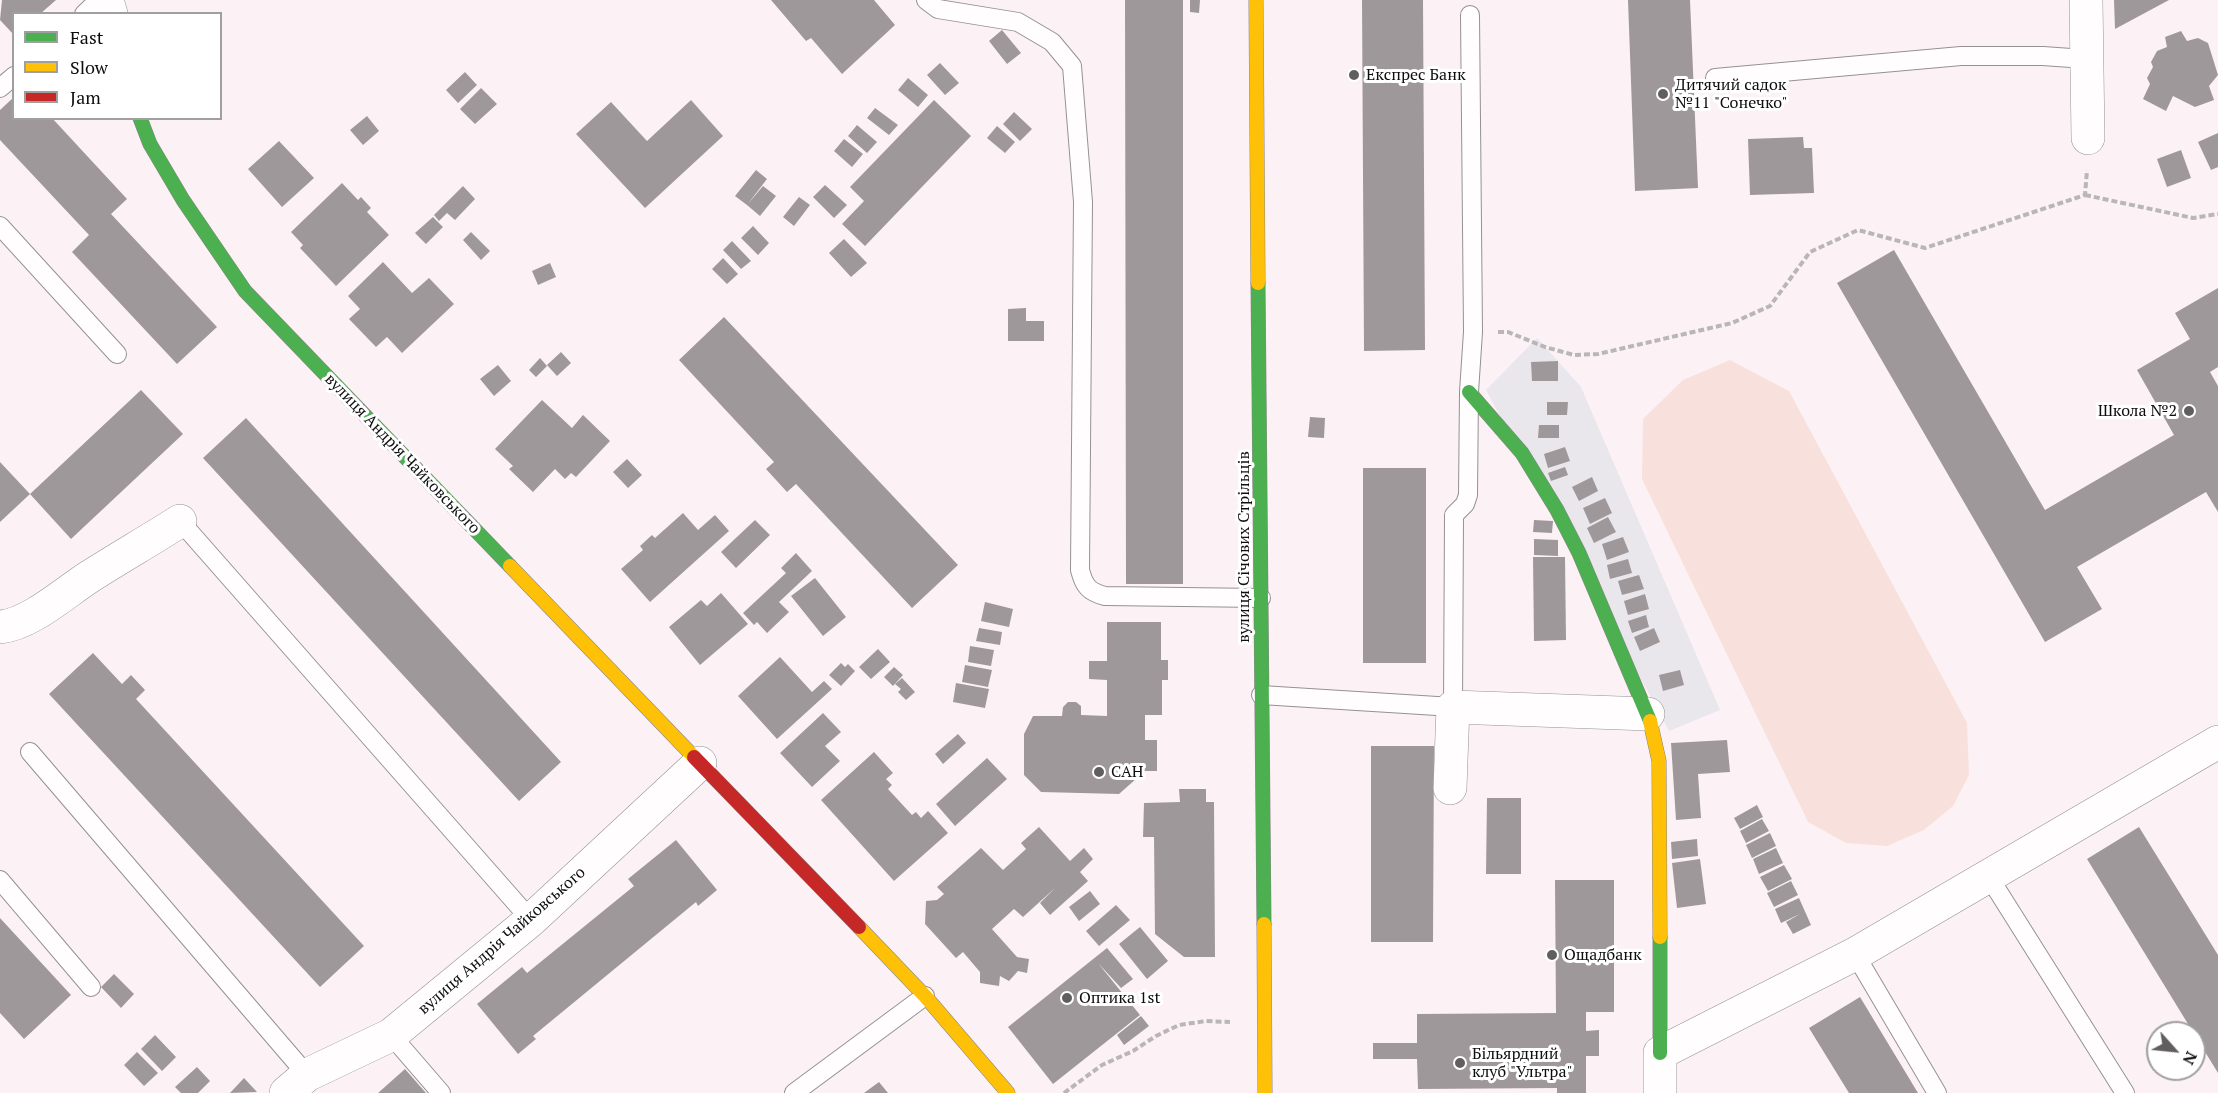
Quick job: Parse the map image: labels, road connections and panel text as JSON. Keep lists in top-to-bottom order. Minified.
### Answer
{"streets":{"street":["вулиця Андрія Чайковського","вулиця Січових Стрільців"]},"places":["Експрес Банк","Дитячий садок №11 \"Сонечко\"","Школа №2","САН","Ощадбанк","Оптика 1st","Більярдний клуб \"Ультра\""],"legend":["Fast","Slow","Jam"],"north":"bottom right"}
